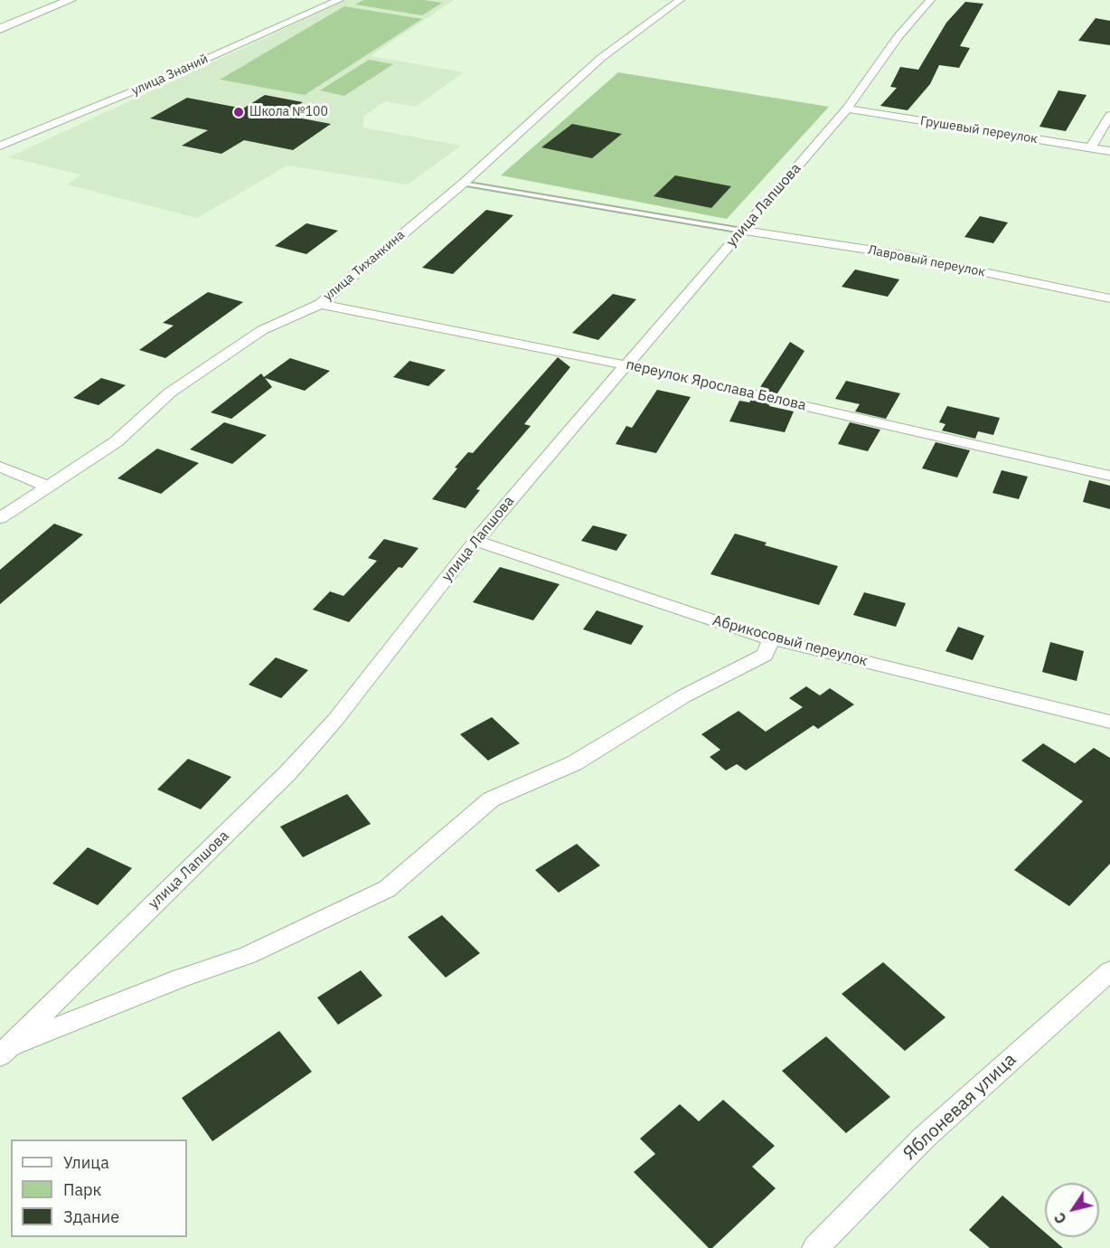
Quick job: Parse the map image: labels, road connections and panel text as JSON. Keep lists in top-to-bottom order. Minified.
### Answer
{"streets":{"street":["улица Знаний","Грушевый переулок","улица Лапшова","Лавровый переулок","улица Тиханкина","переулок Ярослава Белова","Абрикосовый переулок","Яблоневая улица"]},"crossings":[["Грушевый переулок","улица Лапшова"],["улица Лапшова","Лавровый переулок"],["улица Лапшова","переулок Ярослава Белова"],["улица Лапшова","Абрикосовый переулок"],["улица Тиханкина","переулок Ярослава Белова"]],"places":["Школа №100"],"legend":["Улица","Парк","Здание"],"north":"bottom left"}
